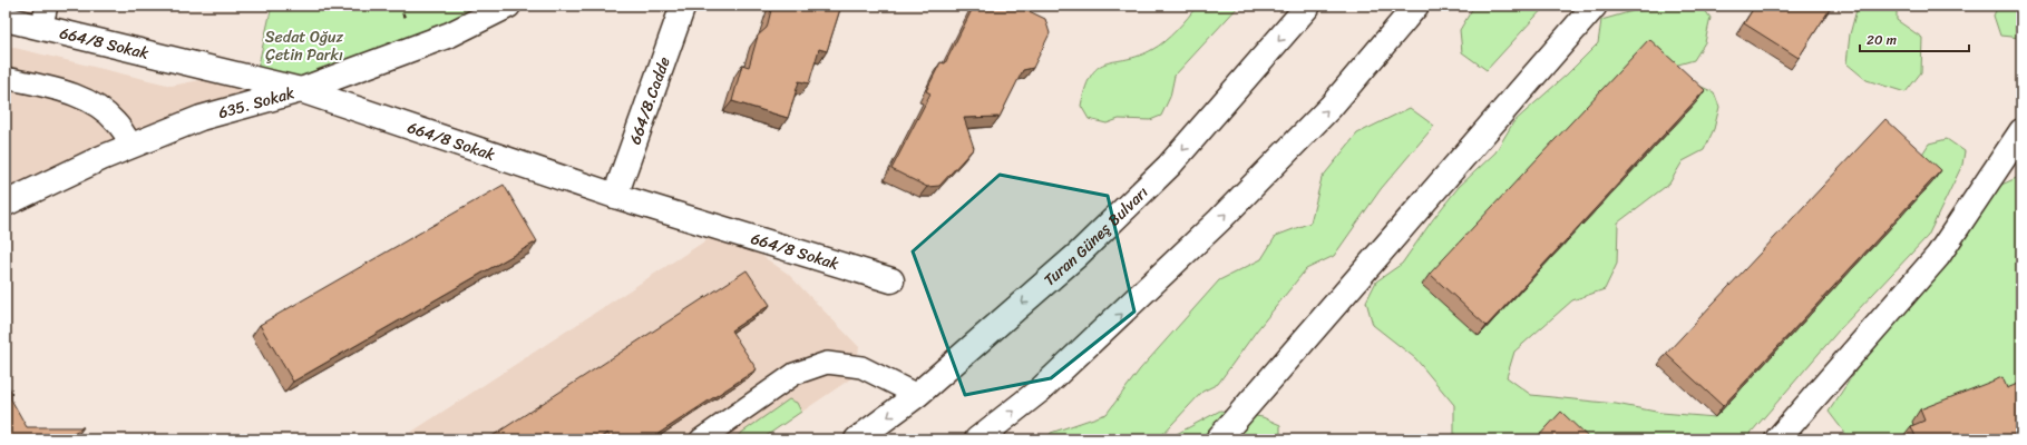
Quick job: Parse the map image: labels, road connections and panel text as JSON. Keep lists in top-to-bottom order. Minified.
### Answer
{"streets":{"street":["664/8 Sokak","664/8.Cadde","635. Sokak","Turan Güneş Bulvarı"]},"crossings":[["664/8 Sokak","664/8.Cadde"],["664/8 Sokak","635. Sokak"]],"parks":["Sedat Oğuz Çetin Parkı"],"scale_bar":"20 m"}
